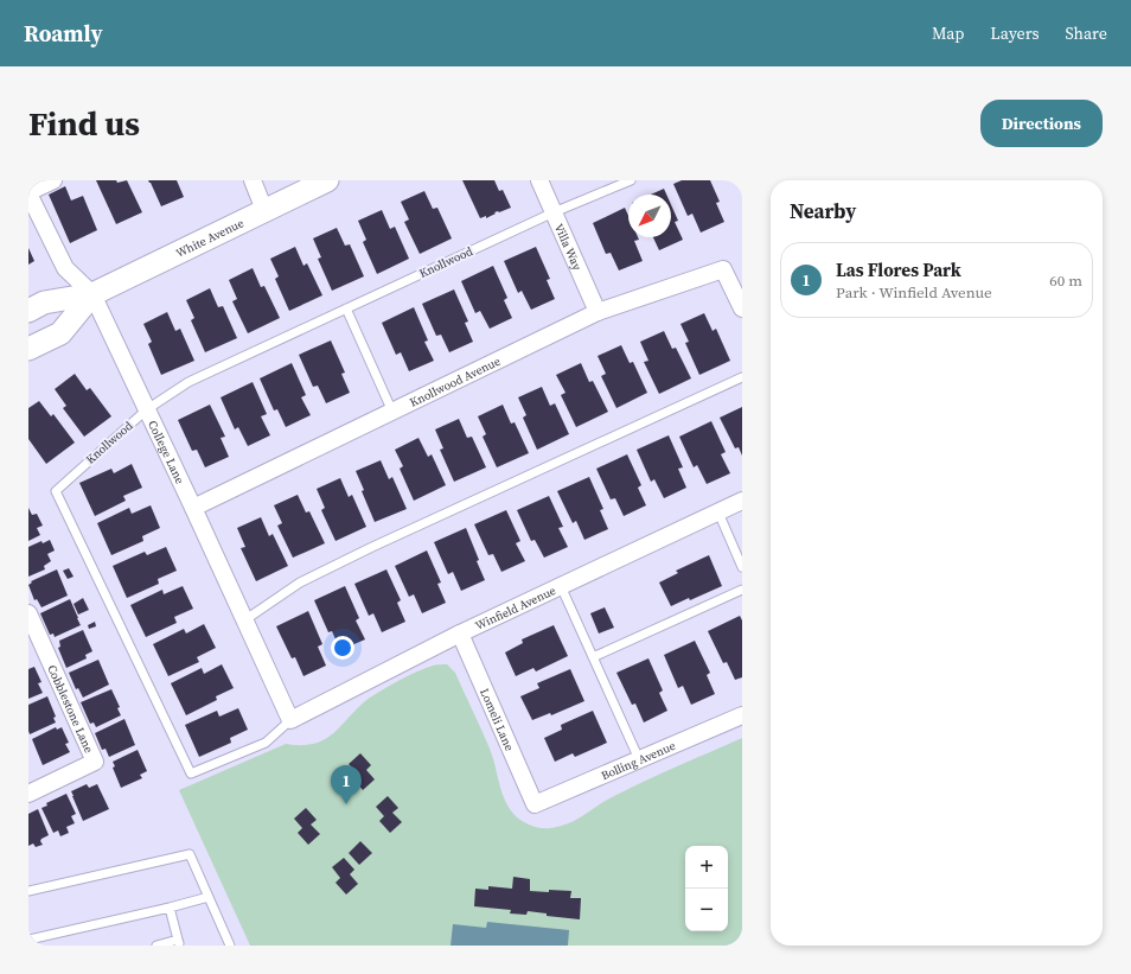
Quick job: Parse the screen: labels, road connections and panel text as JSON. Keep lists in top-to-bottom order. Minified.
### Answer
{"streets":{"main road":["White Avenue"],"street":["Villa Way","Knollwood Avenue","College Lane","Winfield Avenue","Cobblestone Lane","Lomeli Lane","Bolling Avenue"],"lane":["Knollwood"]},"crossings":[["White Avenue","College Lane"],["Villa Way","Knollwood"],["Villa Way","Knollwood Avenue"],["Knollwood","College Lane"],["Knollwood","Winfield Avenue"],["Knollwood Avenue","College Lane"],["College Lane","Winfield Avenue"],["Winfield Avenue","Lomeli Lane"],["Lomeli Lane","Bolling Avenue"]],"north":"bottom left","page":{"header":"Roamly","nav":["Map","Layers","Share"],"buttons":"Directions","title":"Find us","heading":"Nearby","list":[{"mark":"1","name":"Las Flores Park","note":"Park · Winfield Avenue","value":"60 m"}],"pins":"1","map_buttons":["+","−"]}}
